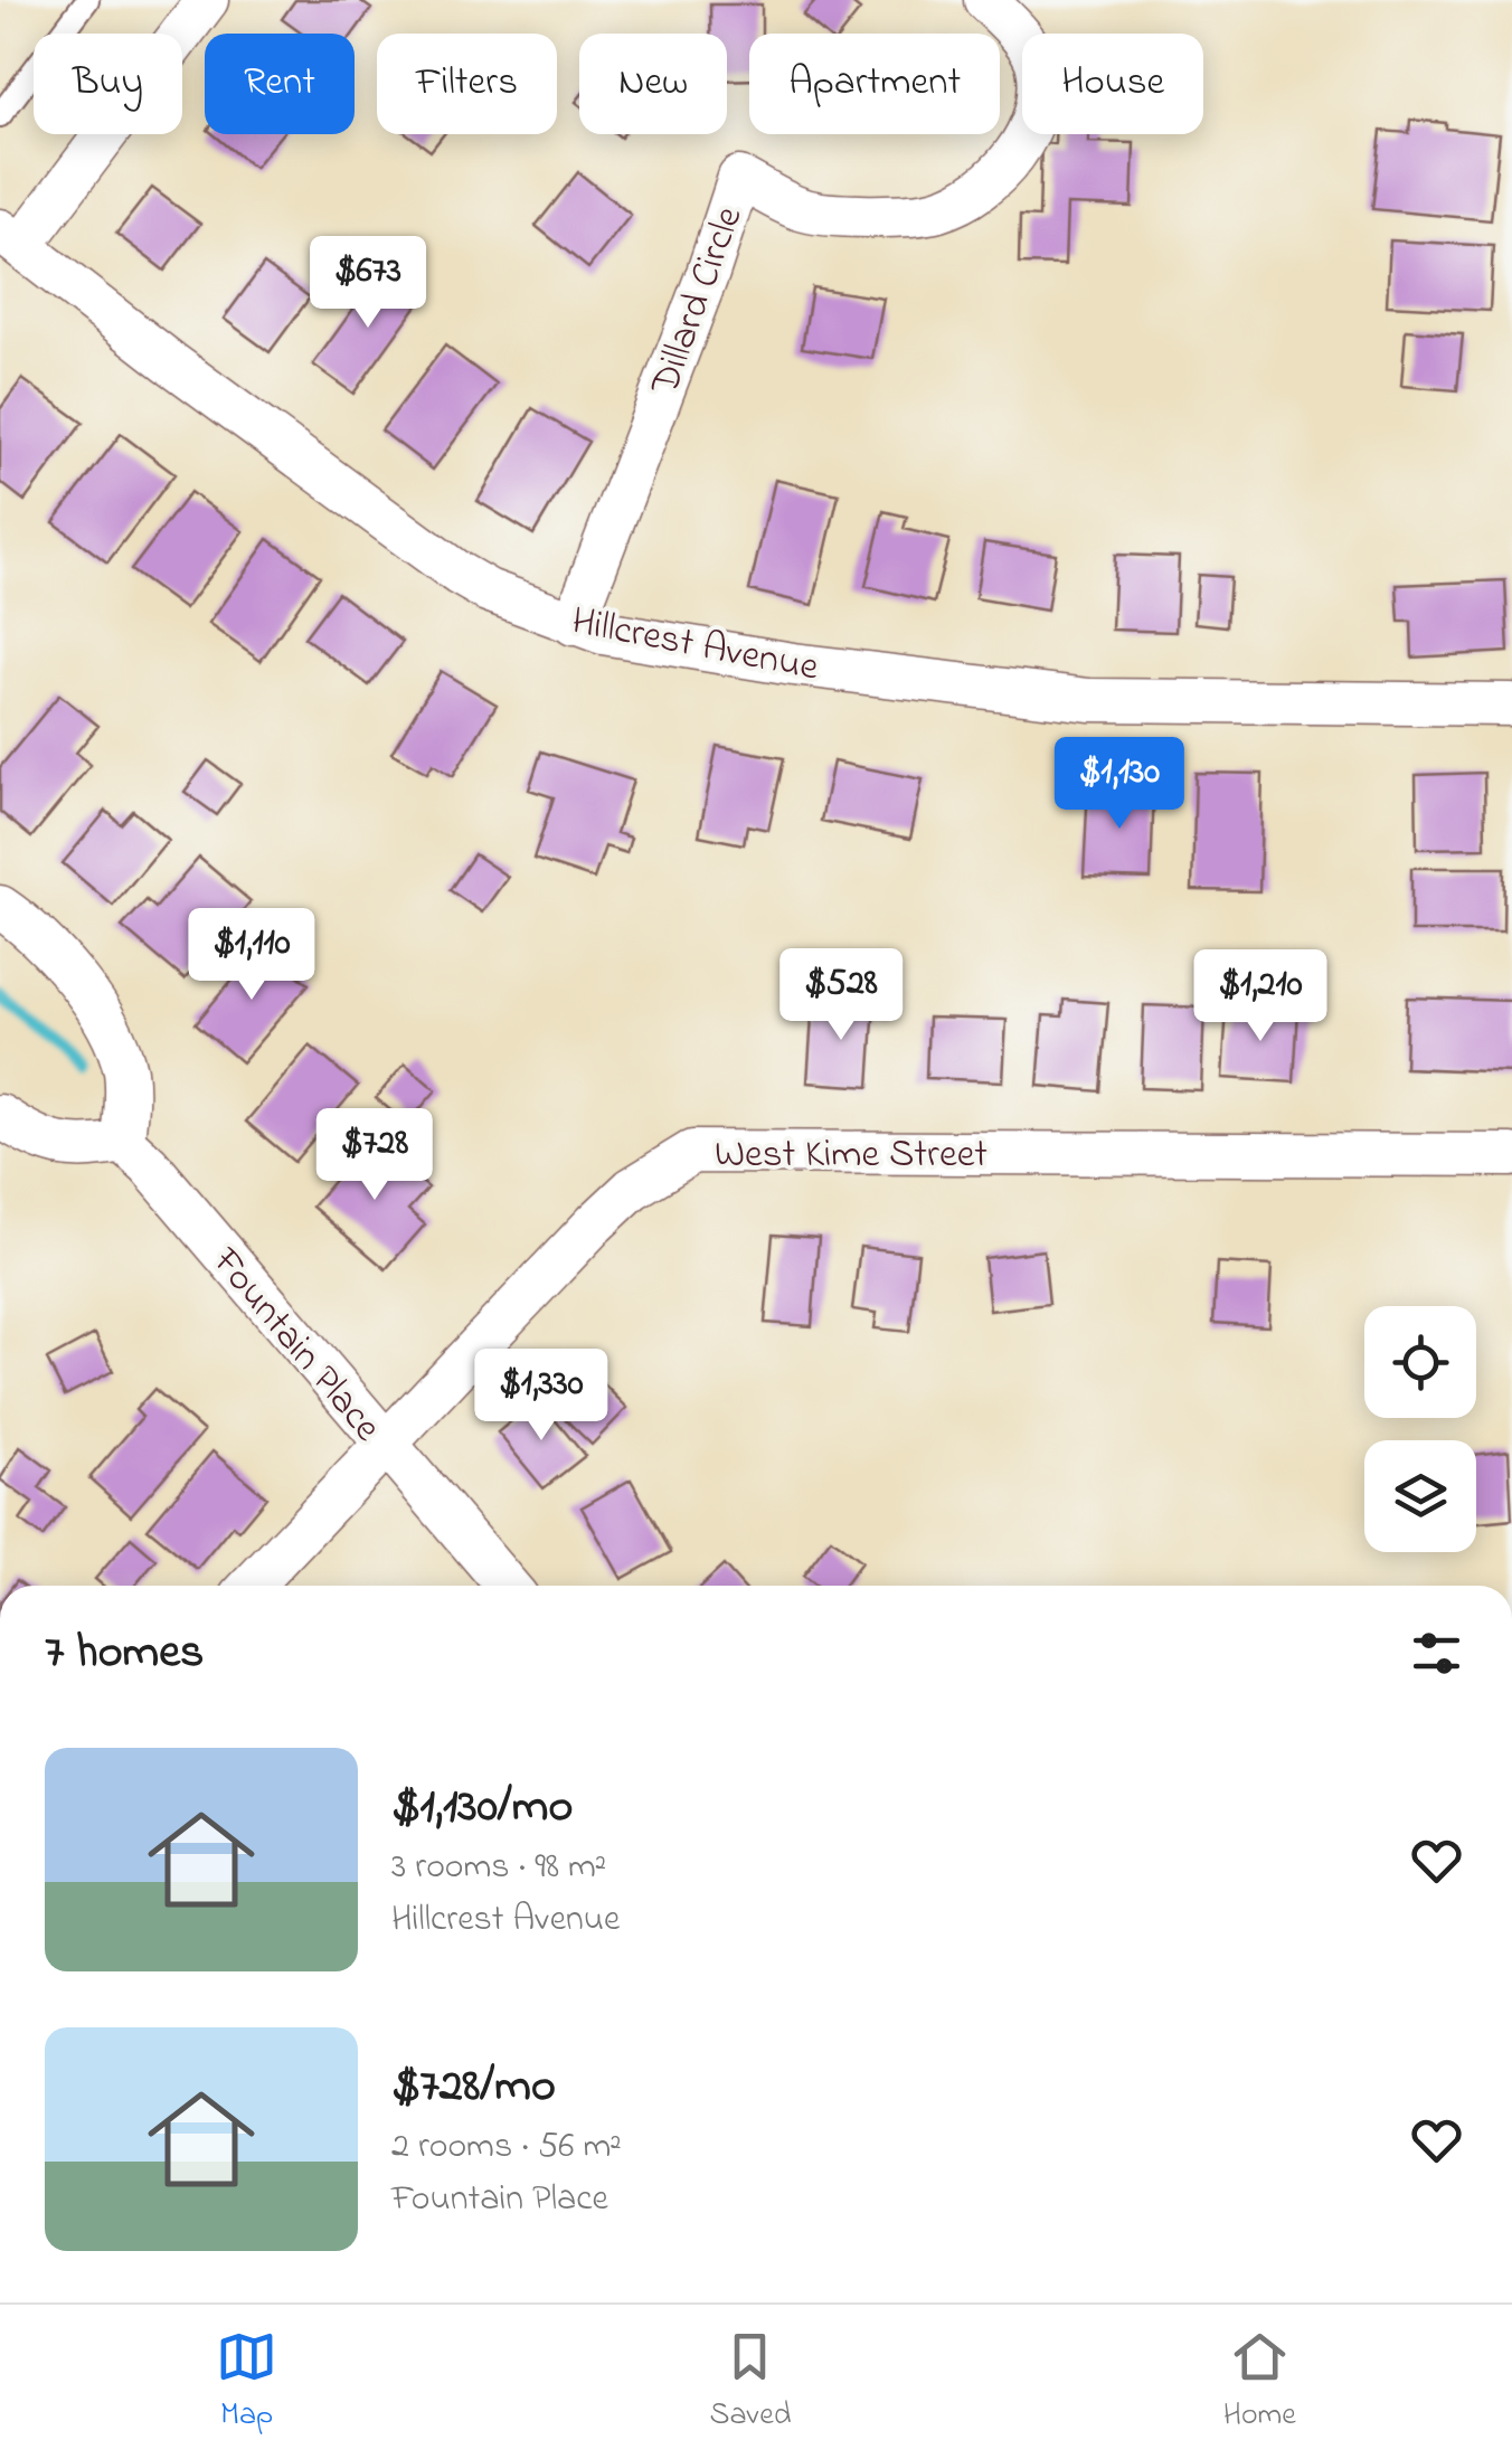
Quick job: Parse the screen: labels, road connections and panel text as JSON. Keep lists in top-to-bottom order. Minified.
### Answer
{"streets":{"street":["Dillard Circle","Hillcrest Avenue","West Kime Street","Fountain Place"]},"crossings":[["Dillard Circle","Hillcrest Avenue"],["West Kime Street","Fountain Place"]],"page":{"chip":["Buy","Rent","Filters","New","Apartment","House"],"price":["$673","$1,130","$1,110","$528","$1,210","$728","$1,330"],"heading":"7 homes","list":[{"name":"$1,130/mo","note":"3 rooms · 98 m² · Hillcrest Avenue"},{"name":"$728/mo","note":"2 rooms · 56 m² · Fountain Place"}],"tabs":["Map","Saved","Home"]}}
